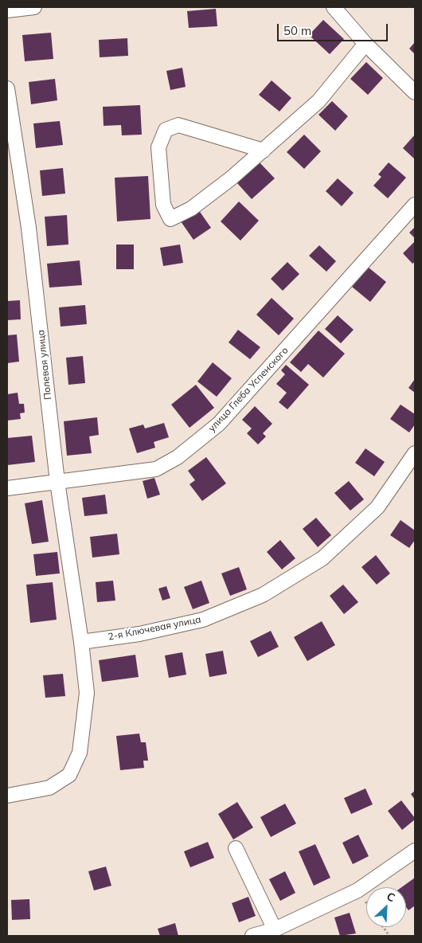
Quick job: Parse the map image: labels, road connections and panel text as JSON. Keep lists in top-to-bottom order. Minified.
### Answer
{"streets":{"street":["Полевая улица","улица Глеба Успенского","2-я Ключевая улица"]},"crossings":[["Полевая улица","улица Глеба Успенского"],["Полевая улица","2-я Ключевая улица"]],"scale_bar":"50 m","north":"top right"}
